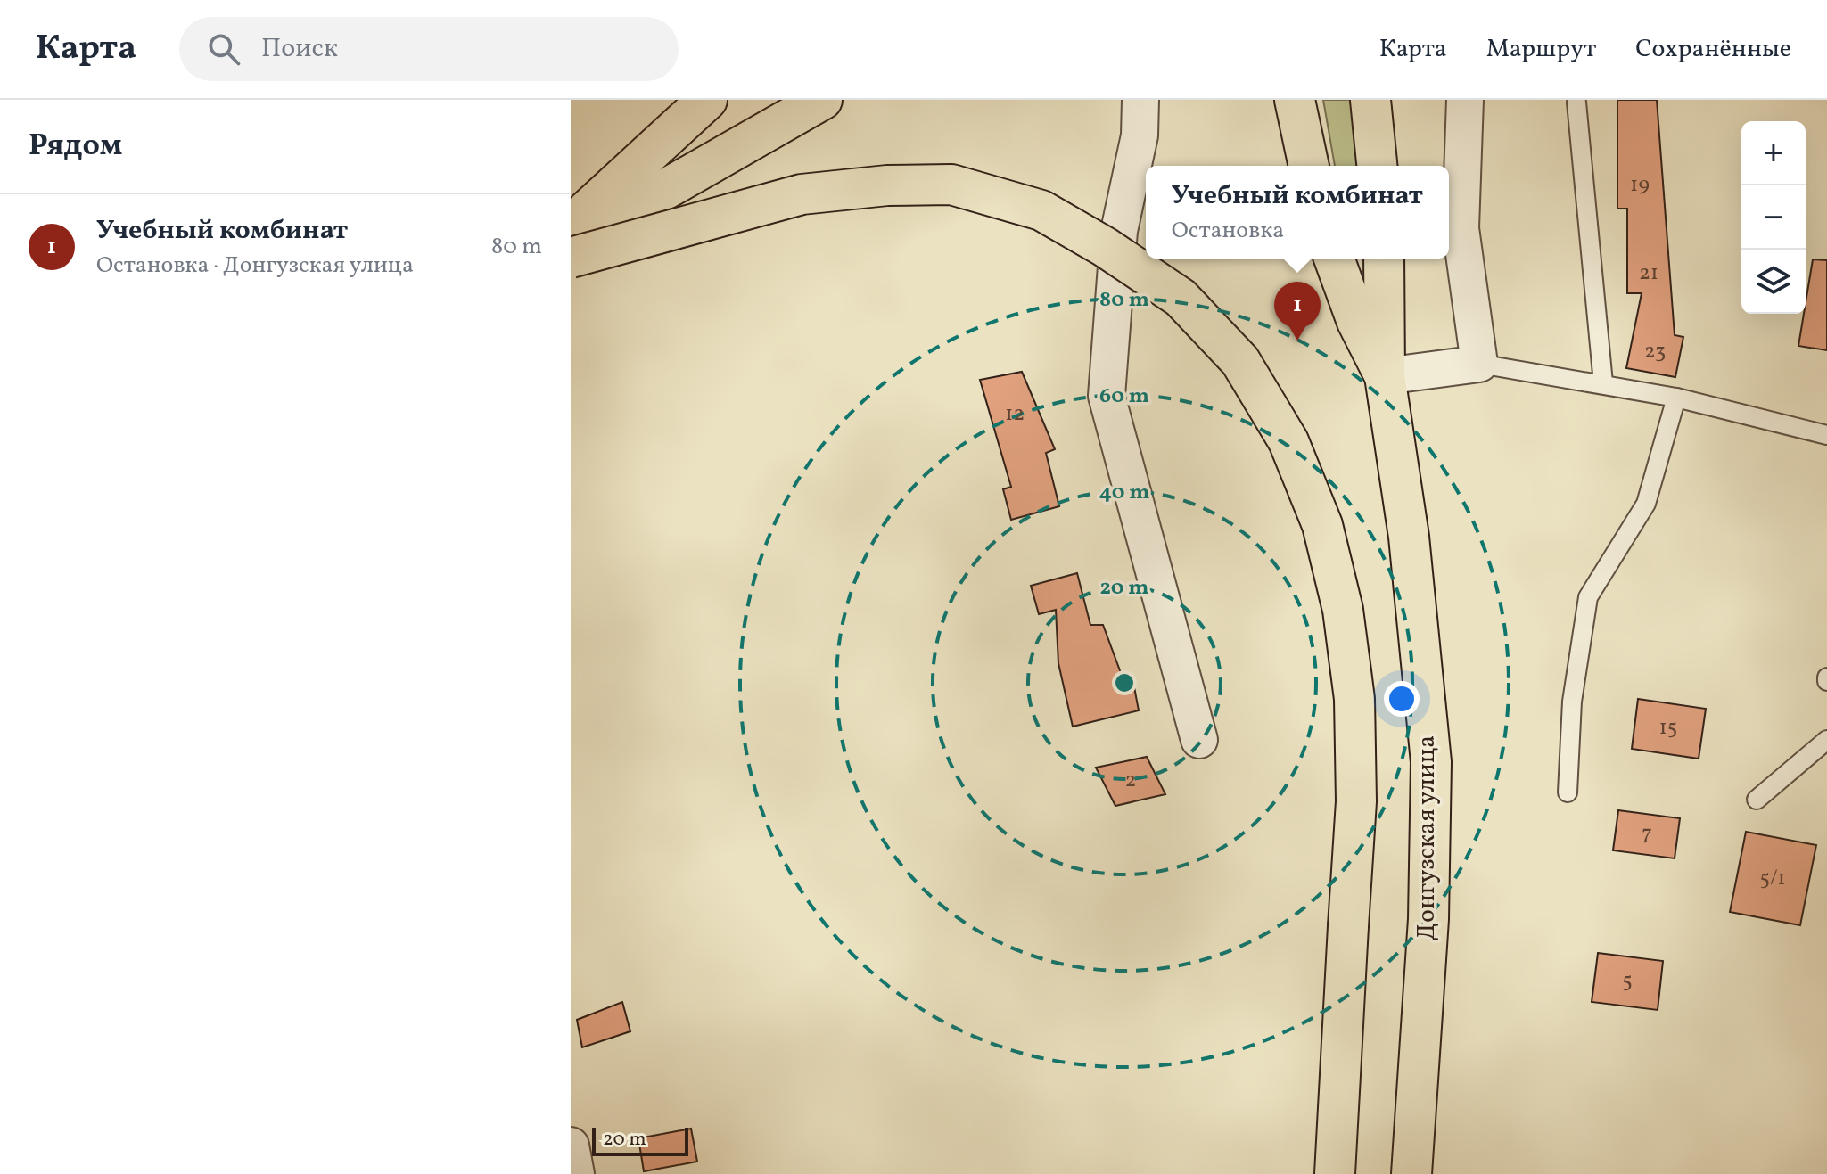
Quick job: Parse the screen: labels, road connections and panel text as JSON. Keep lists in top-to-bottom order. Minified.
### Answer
{"streets":{"main road":["Донгузская улица"]},"house_numbers":["19","21","23","12","15","2","7","5/1","5"],"scale_bar":"20 m","page":{"header":"Карта","search":"Поиск","nav":["Карта","Маршрут","Сохранённые"],"heading":"Рядом","map_buttons":["+","−"],"popup":["Учебный комбинат","Остановка"],"list":[{"mark":"1","name":"Учебный комбинат","note":"Остановка · Донгузская улица","value":"80 m"}],"pins":"1","scale":"20 m"},"rings":["80 m","60 m","40 m","20 m"]}
